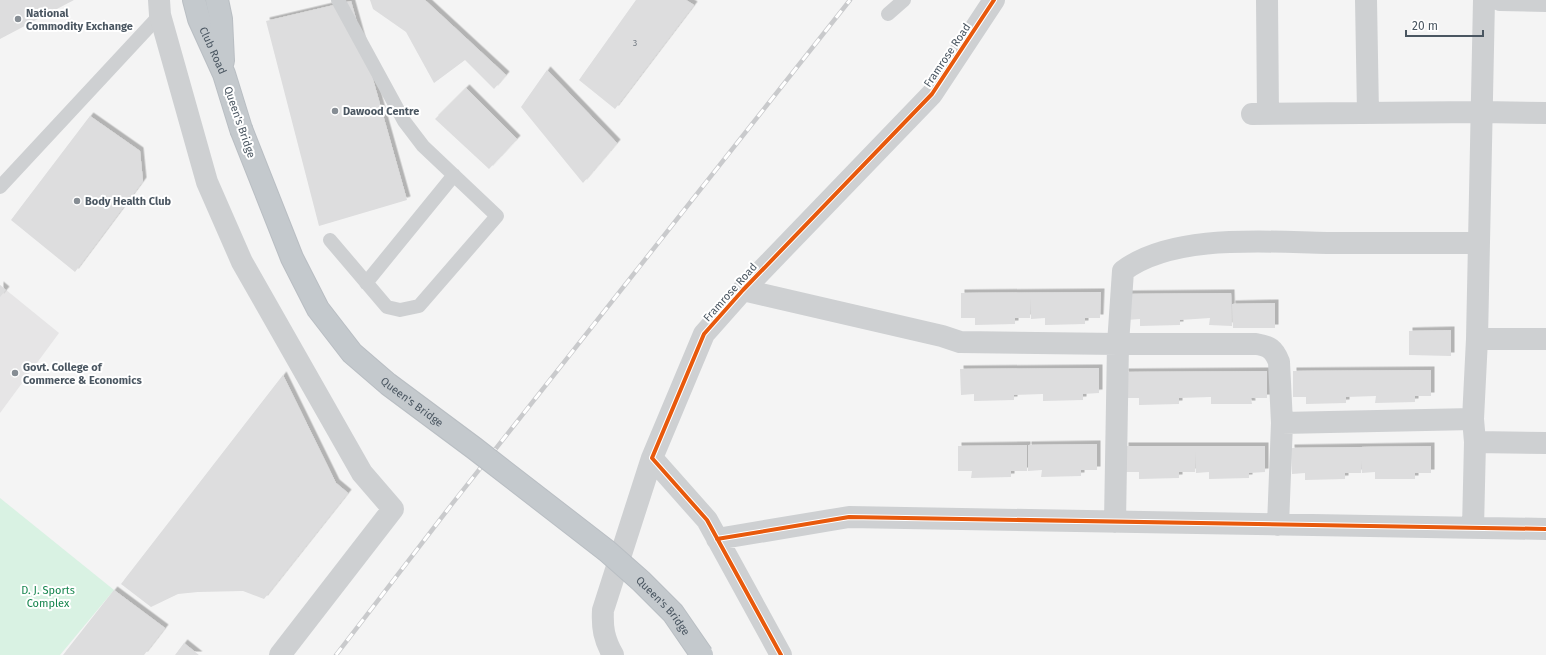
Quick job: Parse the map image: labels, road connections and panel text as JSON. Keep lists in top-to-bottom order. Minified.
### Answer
{"streets":{"highway":["Club Road","Queen's Bridge"],"street":["Framrose Road"]},"crossings":[["Club Road","Queen's Bridge"]],"parks":["D. J. Sports Complex"],"places":["National Commodity Exchange","Dawood Centre","Body Health Club","Govt. College of Commerce & Economics"],"house_numbers":["3"],"scale_bar":"20 m"}
